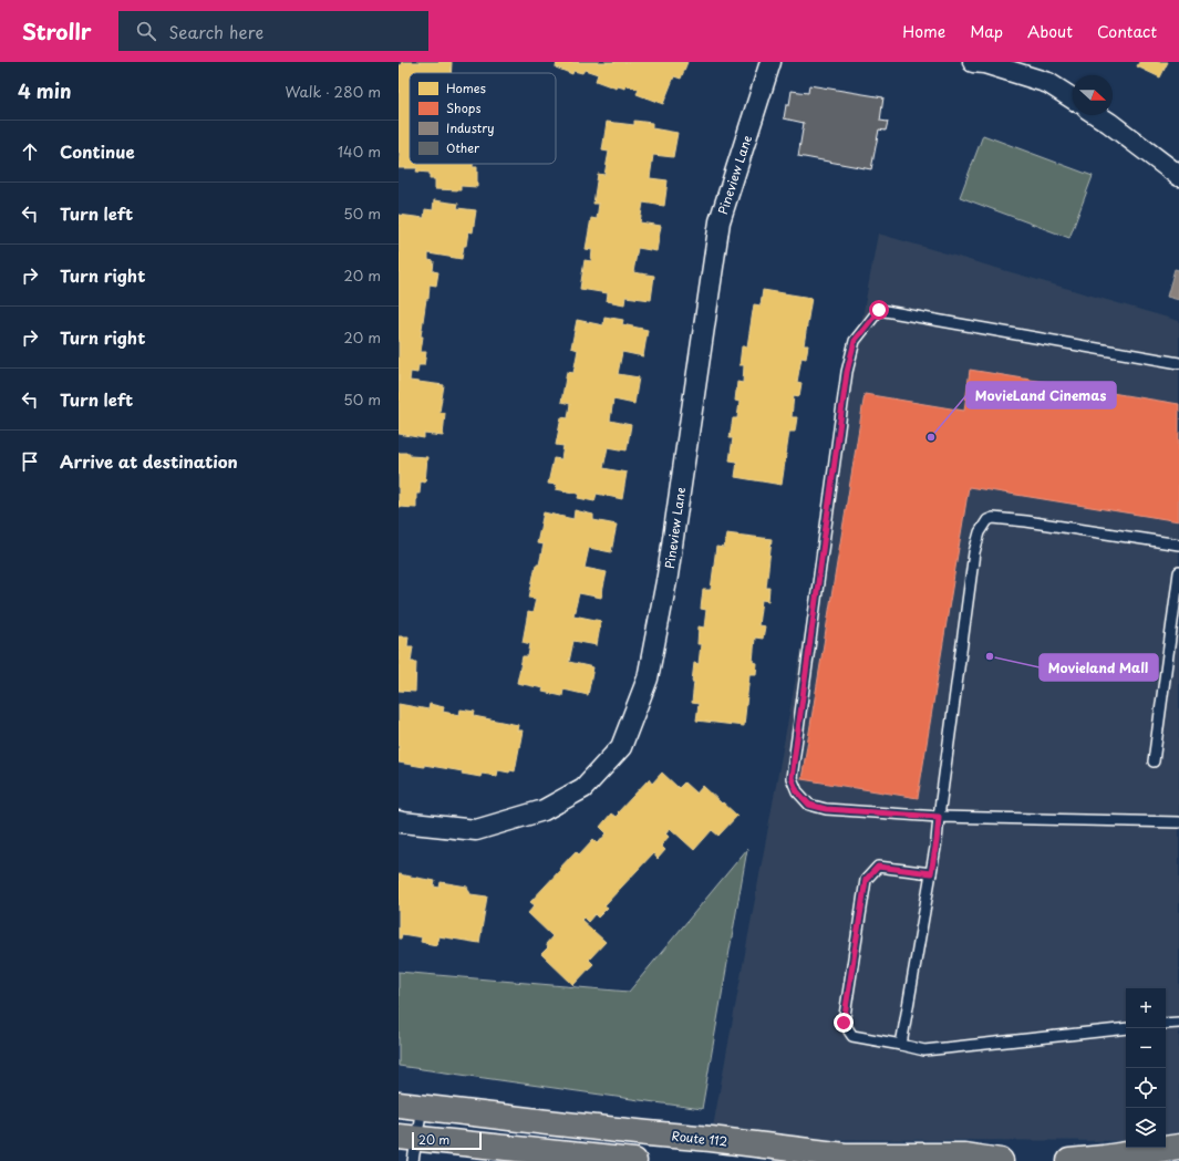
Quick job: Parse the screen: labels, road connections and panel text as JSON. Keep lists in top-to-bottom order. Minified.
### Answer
{"streets":{"main road":["Route 112"],"street":["Pineview Lane"]},"places":["MovieLand Cinemas","Movieland Mall"],"legend":["Homes","Shops","Industry","Other"],"scale_bar":"20 m","north":"right","page":{"header":"Strollr","search":"Search here","nav":["Home","Map","About","Contact"],"heading":["4 min","Walk · 280 m"],"list":[["Continue","140 m"],["Turn left","50 m"],["Turn right","20 m"],["Turn right","20 m"],["Turn left","50 m"],"Arrive at destination"],"map_buttons":["+","−"],"scale":"20 m"}}
